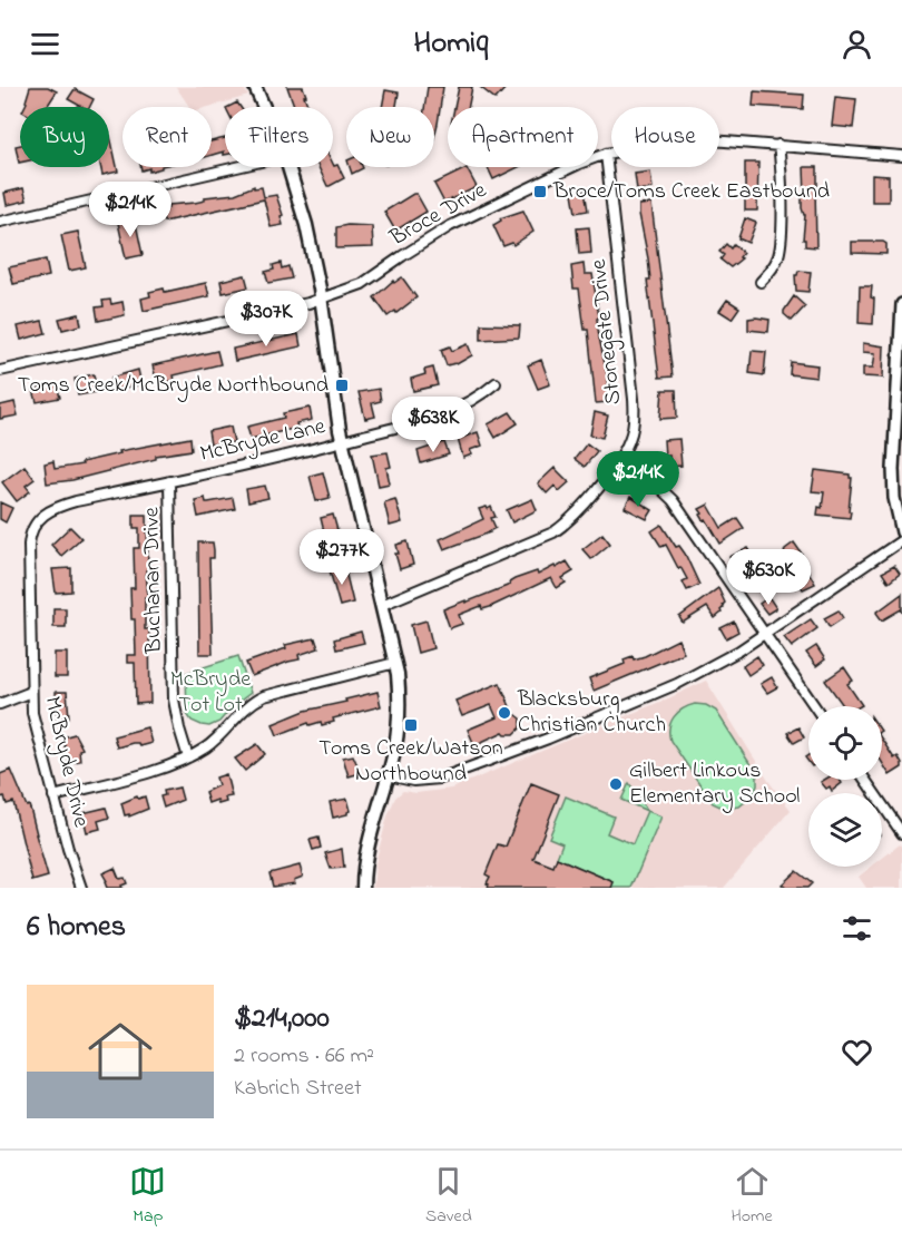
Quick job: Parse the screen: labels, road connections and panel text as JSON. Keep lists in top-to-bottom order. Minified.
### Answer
{"streets":{"street":["Broce Drive","Stonegate Drive","McBryde Lane","Buchanan Drive","McBryde Drive"]},"crossings":[["Broce Drive","Stonegate Drive"],["McBryde Lane","Buchanan Drive"],["McBryde Lane","McBryde Drive"]],"parks":["McBryde Tot Lot"],"places":{"transit":["Broce/Toms Creek Eastbound","Toms Creek/McBryde Northbound","Toms Creek/Watson Northbound"],"other":["Blacksburg Christian Church","Gilbert Linkous Elementary School"]},"page":{"header":"Homiq","chip":["Buy","Rent","Filters","New","Apartment","House"],"price":["$214K","$307K","$638K","$214K","$277K","$630K"],"heading":"6 homes","list":[{"name":"$214,000","note":"2 rooms · 66 m² · Kabrich Street"}],"tabs":["Map","Saved","Home"]}}
